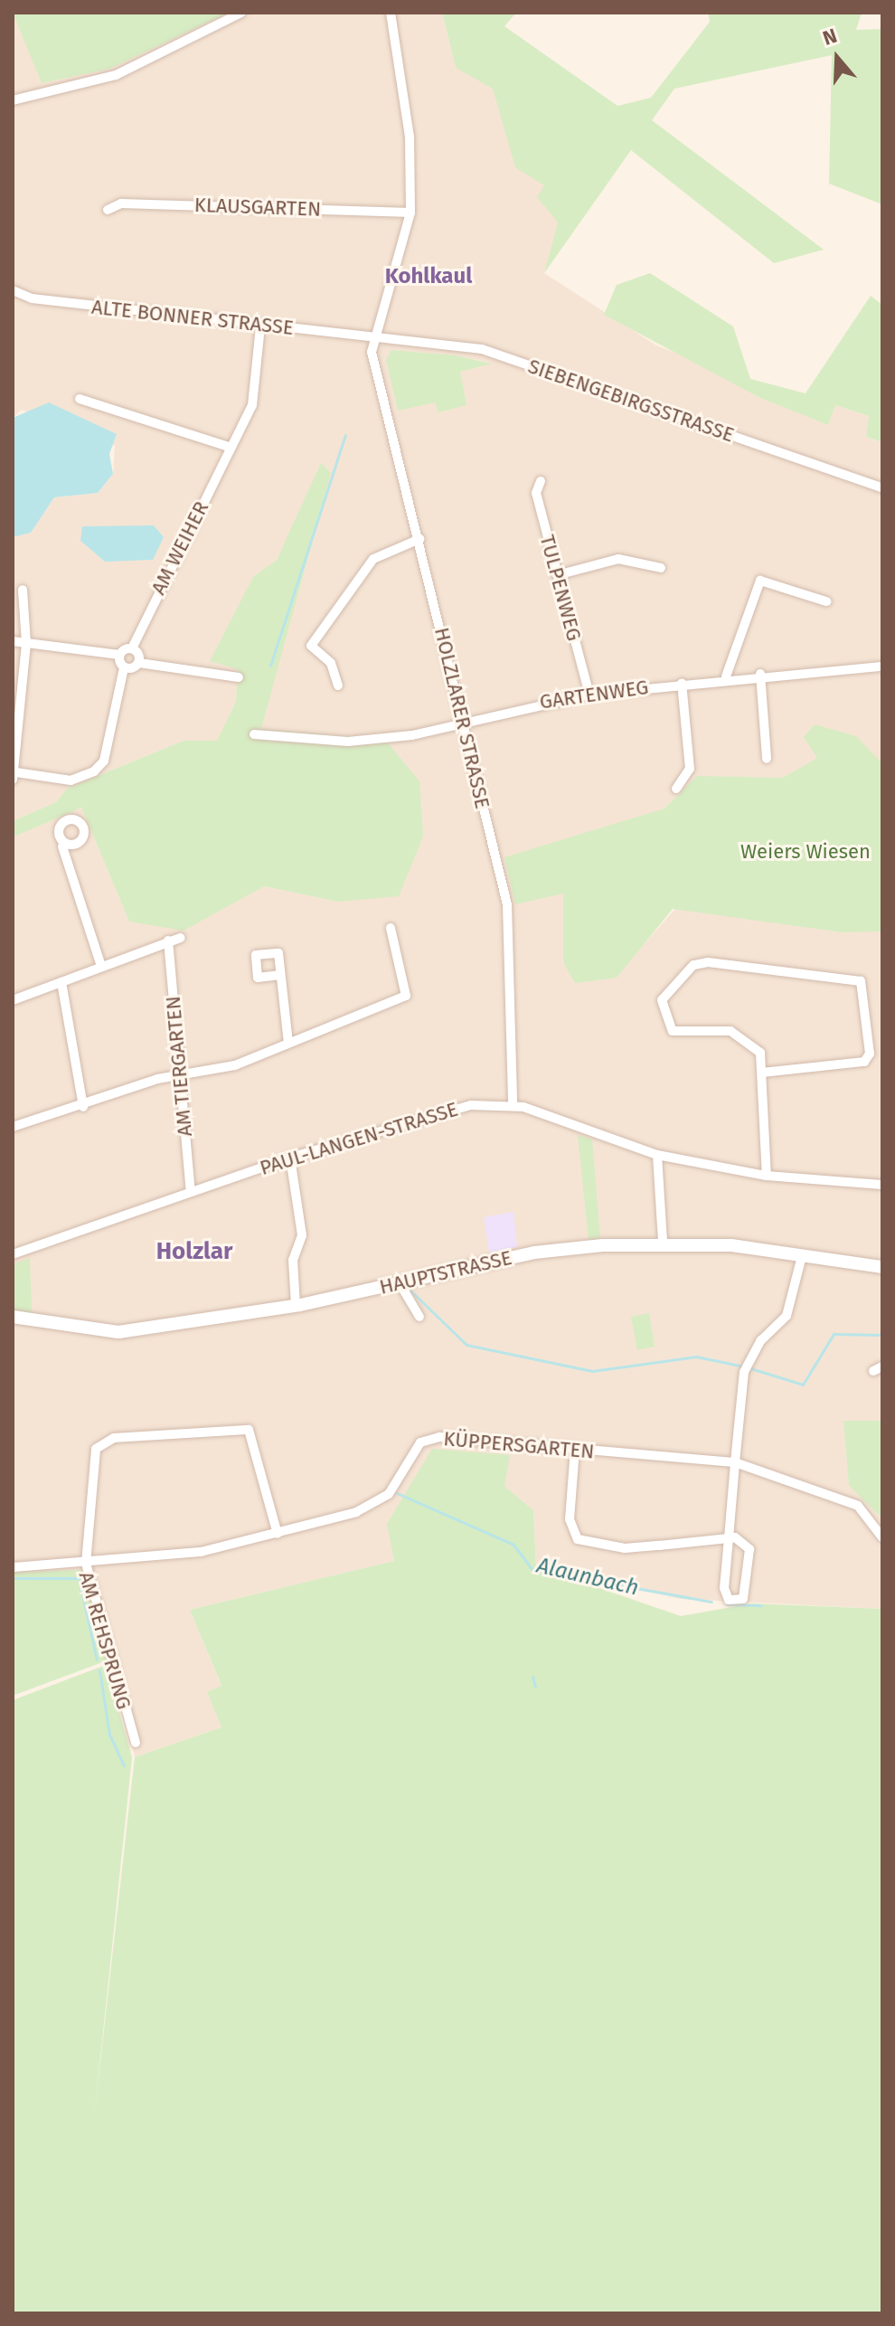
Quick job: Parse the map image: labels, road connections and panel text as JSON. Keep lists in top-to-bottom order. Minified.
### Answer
{"streets":{"main road":["HAUPTSTRASSE"],"street":["KLAUSGARTEN","ALTE BONNER STRASSE","SIEBENGEBIRGSSTRASSE","AM WEIHER","TULPENWEG","GARTENWEG","HOLZLARER STRASSE","AM TIERGARTEN","PAUL-LANGEN-STRASSE","KÜPPERSGARTEN","AM REHSPRUNG"]},"crossings":[["KLAUSGARTEN","HOLZLARER STRASSE"],["ALTE BONNER STRASSE","SIEBENGEBIRGSSTRASSE"],["ALTE BONNER STRASSE","AM WEIHER"],["ALTE BONNER STRASSE","HOLZLARER STRASSE"],["SIEBENGEBIRGSSTRASSE","HOLZLARER STRASSE"],["TULPENWEG","GARTENWEG"],["GARTENWEG","HOLZLARER STRASSE"],["HOLZLARER STRASSE","PAUL-LANGEN-STRASSE"],["AM TIERGARTEN","PAUL-LANGEN-STRASSE"],["KÜPPERSGARTEN","AM REHSPRUNG"]],"districts":["Kohlkaul","Holzlar"],"water":["Alaunbach"],"parks":["Weiers Wiesen"],"north":"top"}
